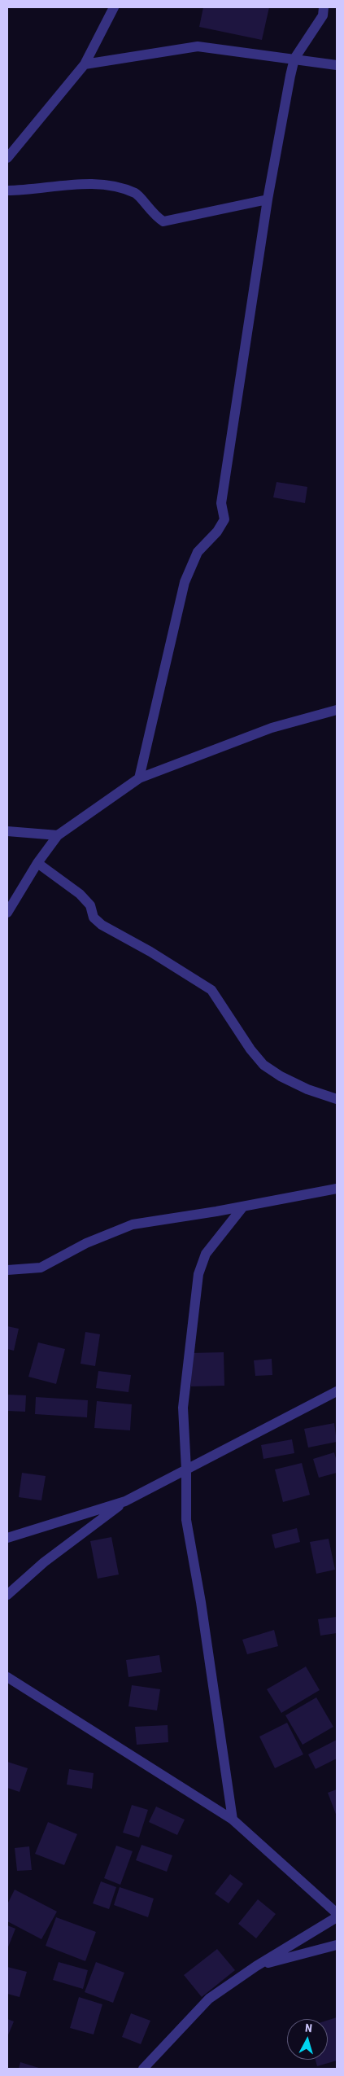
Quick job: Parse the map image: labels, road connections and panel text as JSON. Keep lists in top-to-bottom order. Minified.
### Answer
{"north":"top"}
